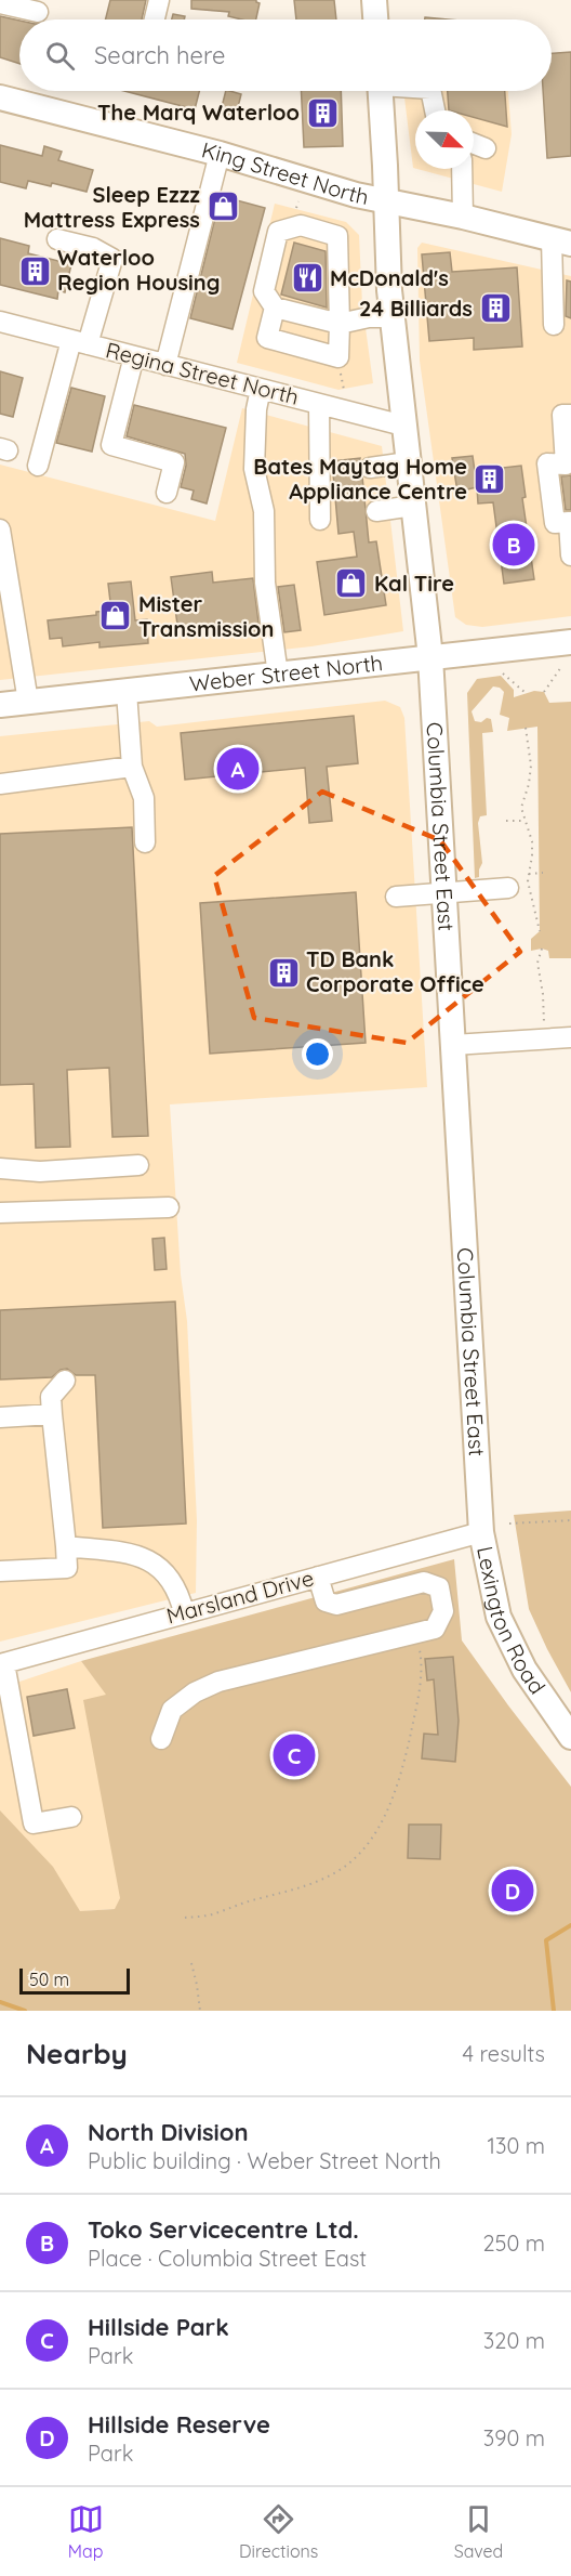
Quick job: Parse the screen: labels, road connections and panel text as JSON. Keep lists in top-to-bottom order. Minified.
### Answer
{"streets":{"main road":["King Street North","Weber Street North","Columbia Street East","Lexington Road"],"street":["Regina Street North","Marsland Drive"]},"crossings":[["King Street North","Columbia Street East"],["Regina Street North","Columbia Street East"],["Weber Street North","Columbia Street East"],["Columbia Street East","Marsland Drive"],["Columbia Street East","Lexington Road"],["Marsland Drive","Lexington Road"]],"places":{"building":["The Marq Waterloo","Waterloo Region Housing","24 Billiards","Bates Maytag Home Appliance Centre","TD Bank Corporate Office"],"shop":["Sleep Ezzz Mattress Express","Kal Tire","Mister Transmission"],"restaurant":["McDonald's"]},"scale_bar":"50 m","north":"bottom right","page":{"search":"Search here","pins":["B","A","C","D"],"scale":"50 m","heading":["Nearby","4 results"],"list":[{"mark":"A","name":"North Division","note":"Public building · Weber Street North","value":"130 m"},{"mark":"B","name":"Toko Servicecentre Ltd.","note":"Place · Columbia Street East","value":"250 m"},{"mark":"C","name":"Hillside Park","note":"Park","value":"320 m"},{"mark":"D","name":"Hillside Reserve","note":"Park","value":"390 m"}],"nav":["Map","Directions","Saved"]}}
